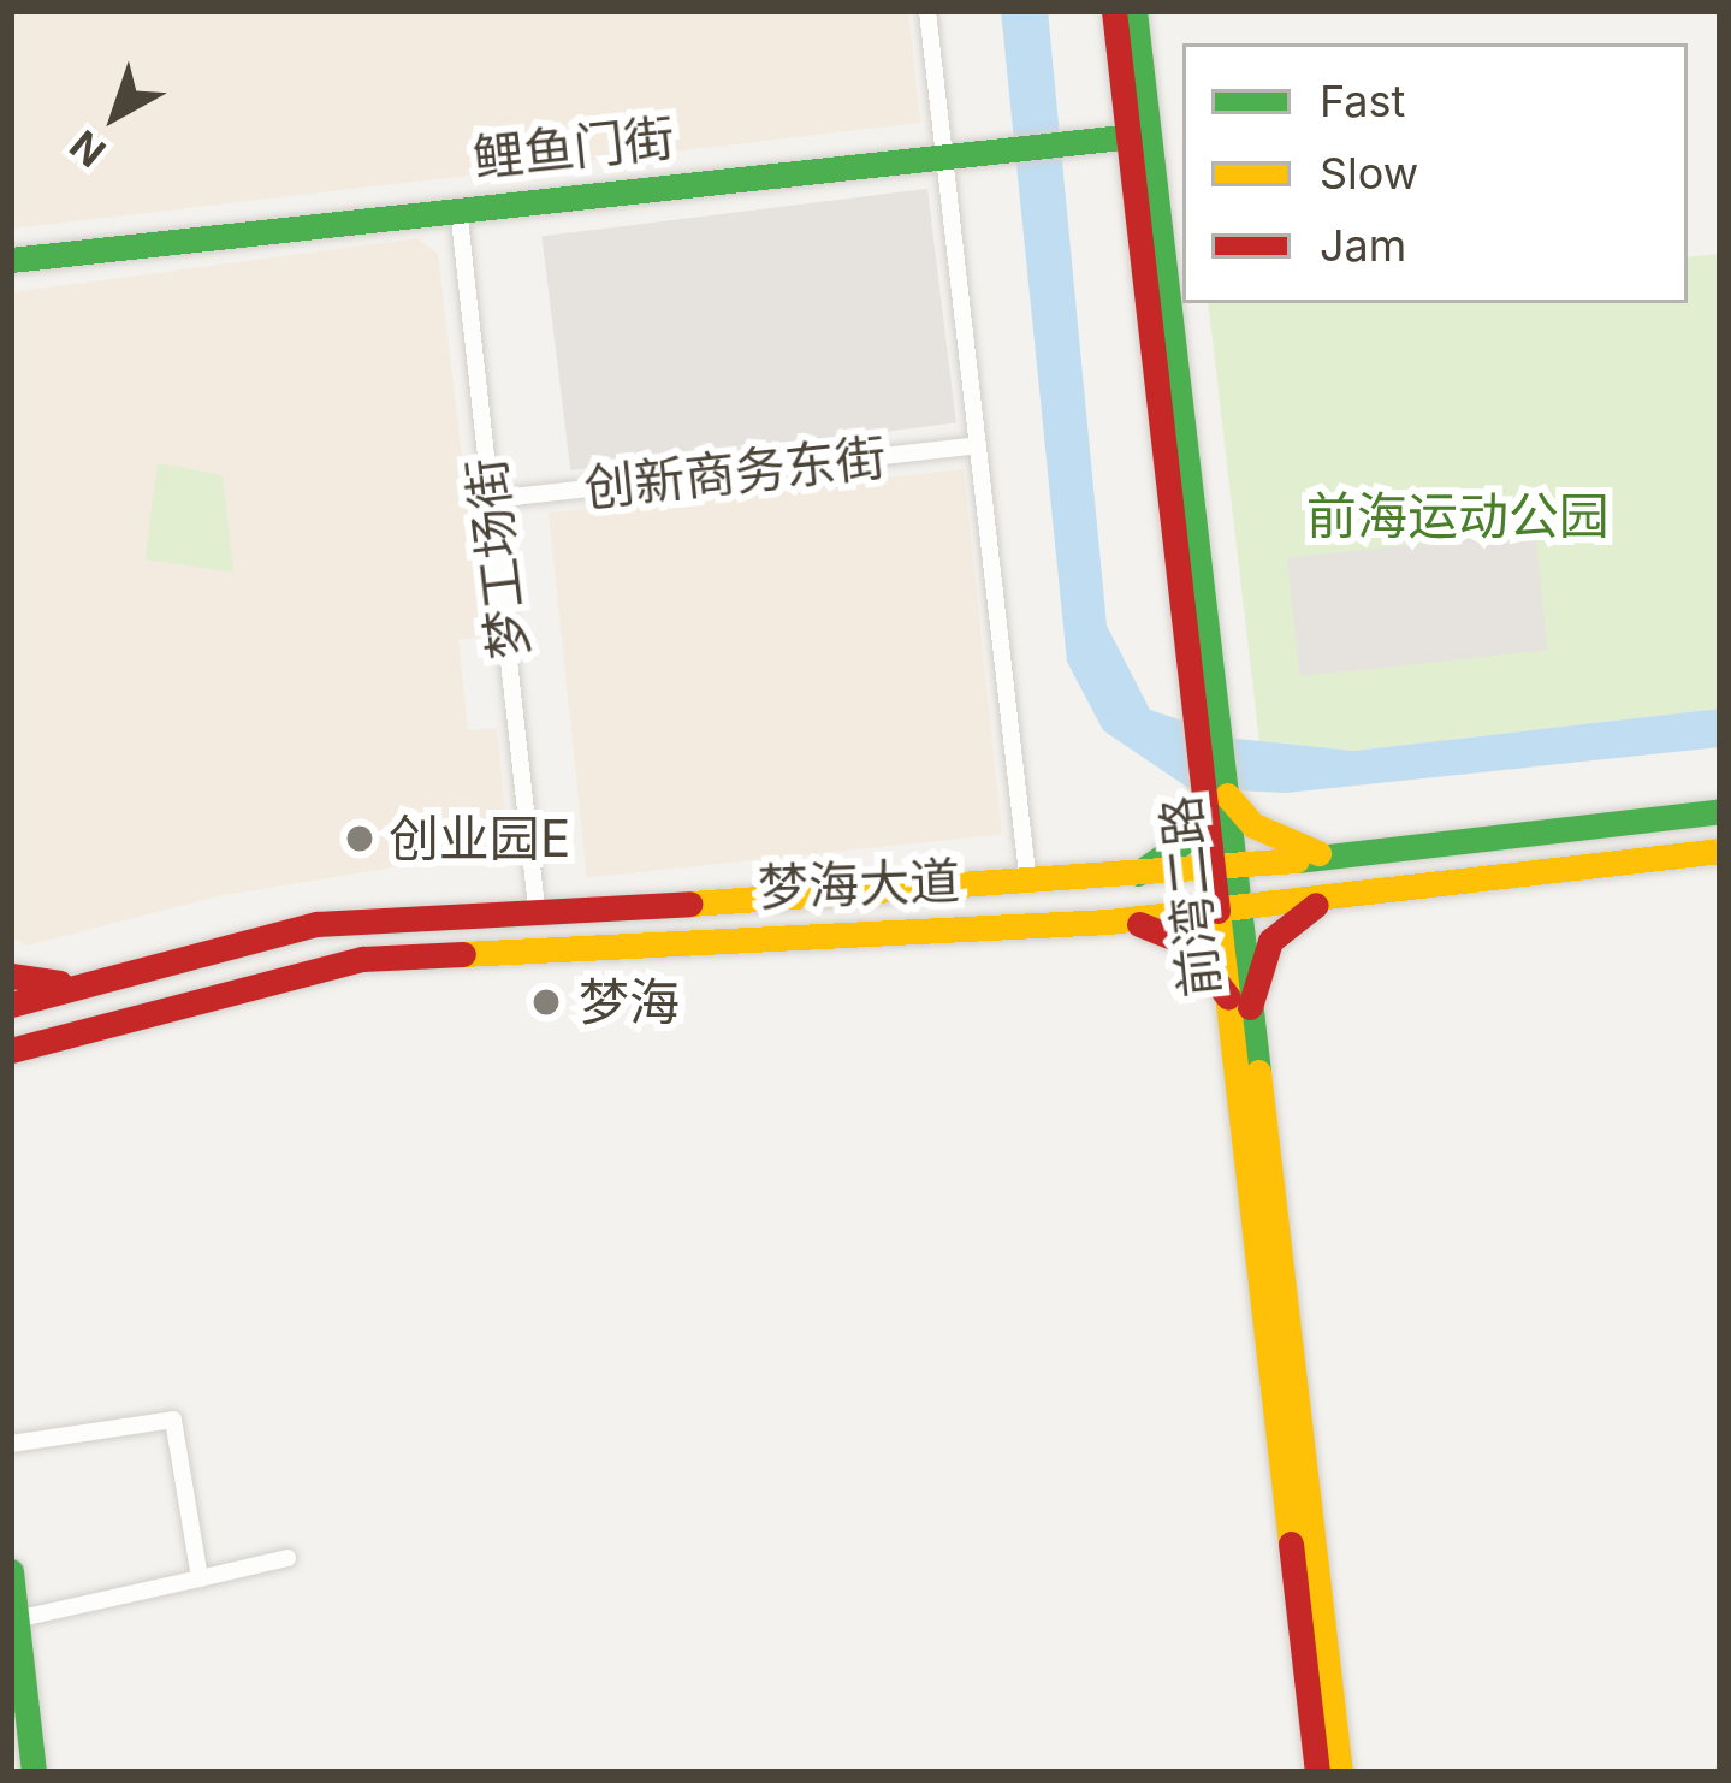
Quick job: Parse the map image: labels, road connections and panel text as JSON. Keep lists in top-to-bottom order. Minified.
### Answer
{"streets":{"main road":["鲤鱼门街","梦海大道","前湾二路"],"street":["创新商务东街","梦工场街"]},"crossings":[["鲤鱼门街","梦工场街"],["鲤鱼门街","前湾二路"],["创新商务东街","梦工场街"],["梦工场街","梦海大道"],["梦海大道","前湾二路"]],"parks":["前海运动公园"],"places":["创业园E","梦海"],"legend":["Fast","Slow","Jam"],"north":"bottom left"}
